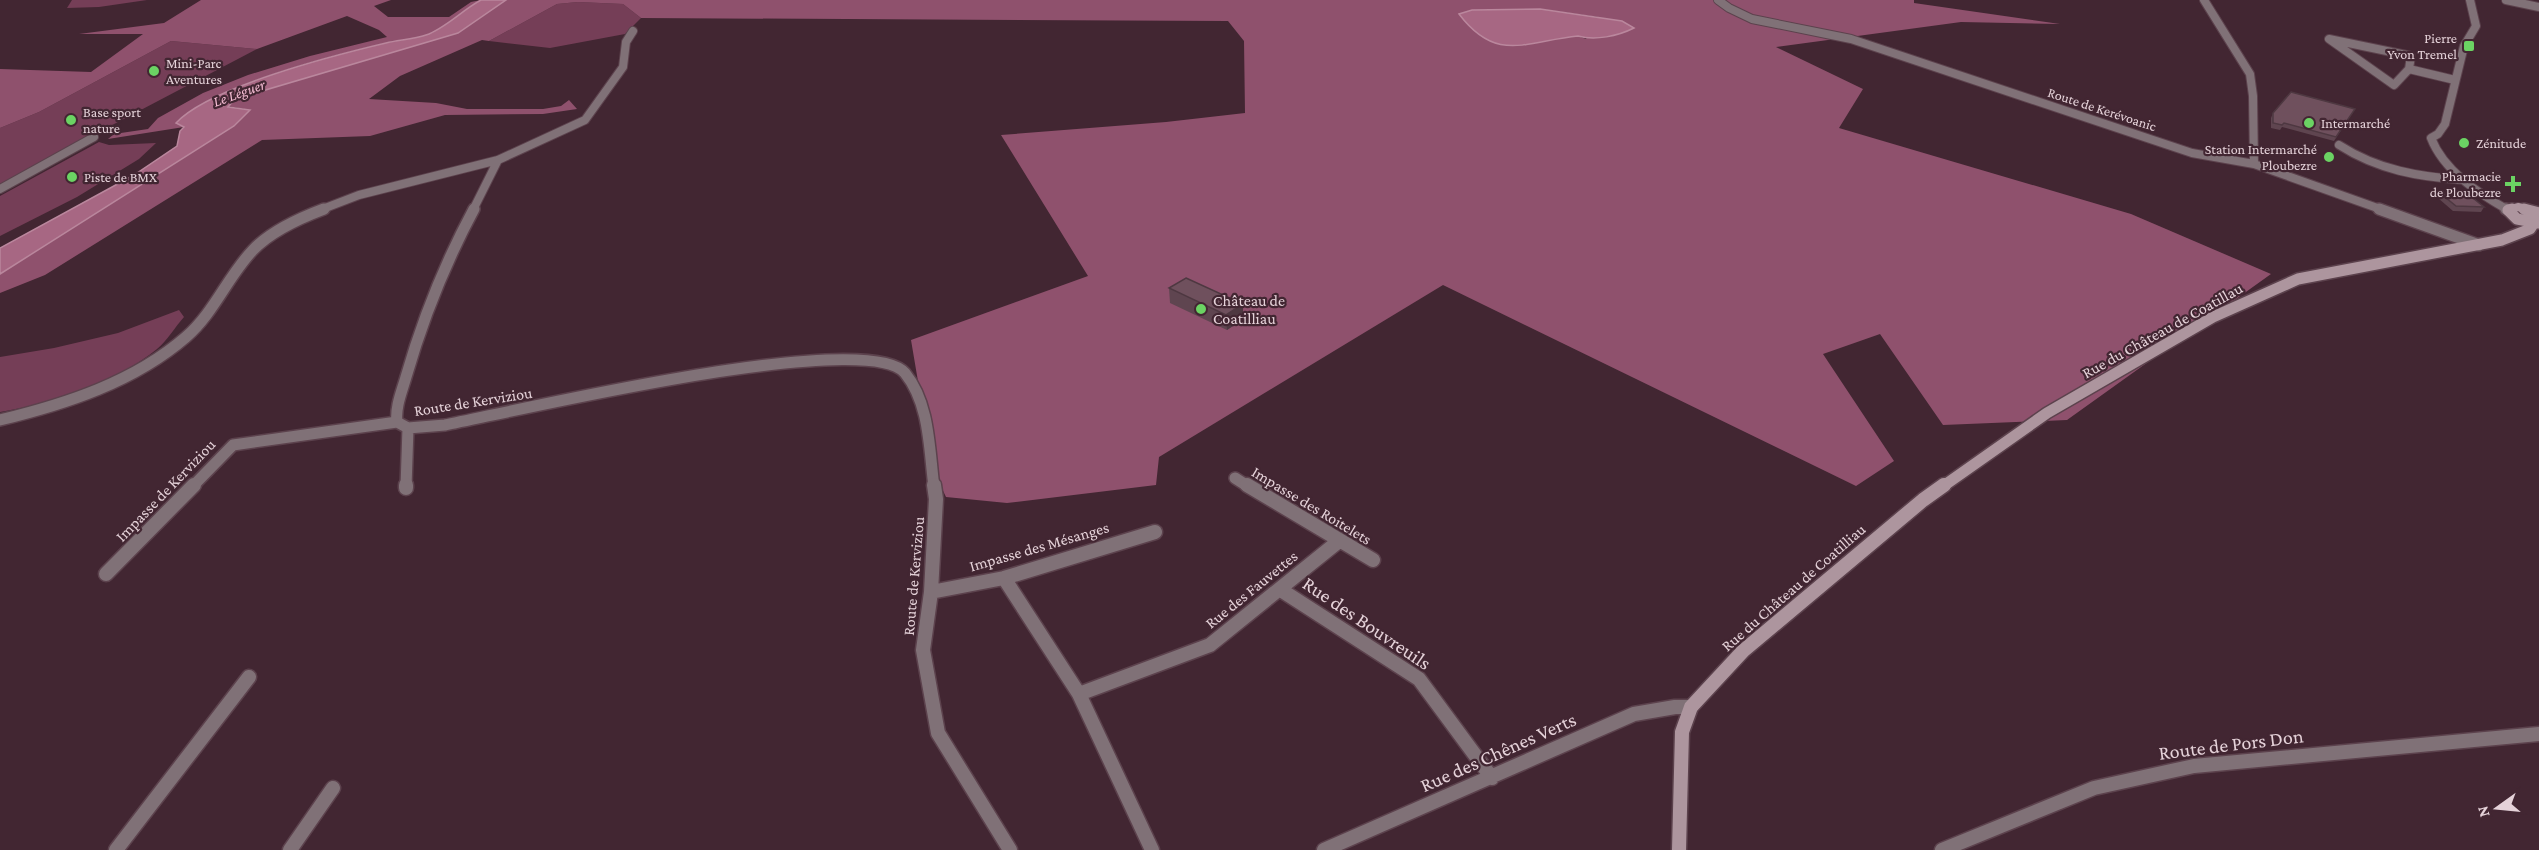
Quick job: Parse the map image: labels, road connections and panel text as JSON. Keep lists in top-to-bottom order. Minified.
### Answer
{"streets":{"main road":["Rue du Château de Coatillau","Rue du Château de Coatilliau"],"street":["Route de Kerévoanic","Route de Kerviziou","Impasse de Kerviziou","Impasse des Roitelets","Impasse des Mésanges","Rue des Fauvettes","Rue des Bouvreuils","Route de Pors Don","Rue des Chênes Verts"]},"crossings":[["Route de Kerévoanic","Rue du Château de Coatillau"],["Rue du Château de Coatillau","Rue du Château de Coatilliau"],["Route de Kerviziou","Impasse de Kerviziou"],["Route de Kerviziou","Impasse des Mésanges"],["Impasse des Roitelets","Rue des Fauvettes"],["Rue du Château de Coatilliau","Rue des Chênes Verts"],["Rue des Fauvettes","Rue des Bouvreuils"],["Rue des Bouvreuils","Rue des Chênes Verts"]],"water":["Le Léguer"],"places":{"transit":["Pierre Yvon Tremel"],"other":["Mini-Parc Aventures","Base sport nature","Intermarché","Zénitude","Station Intermarché Ploubezre","Piste de BMX","Château de Coatilliau"],"health":["Pharmacie de Ploubezre"]},"north":"left"}
